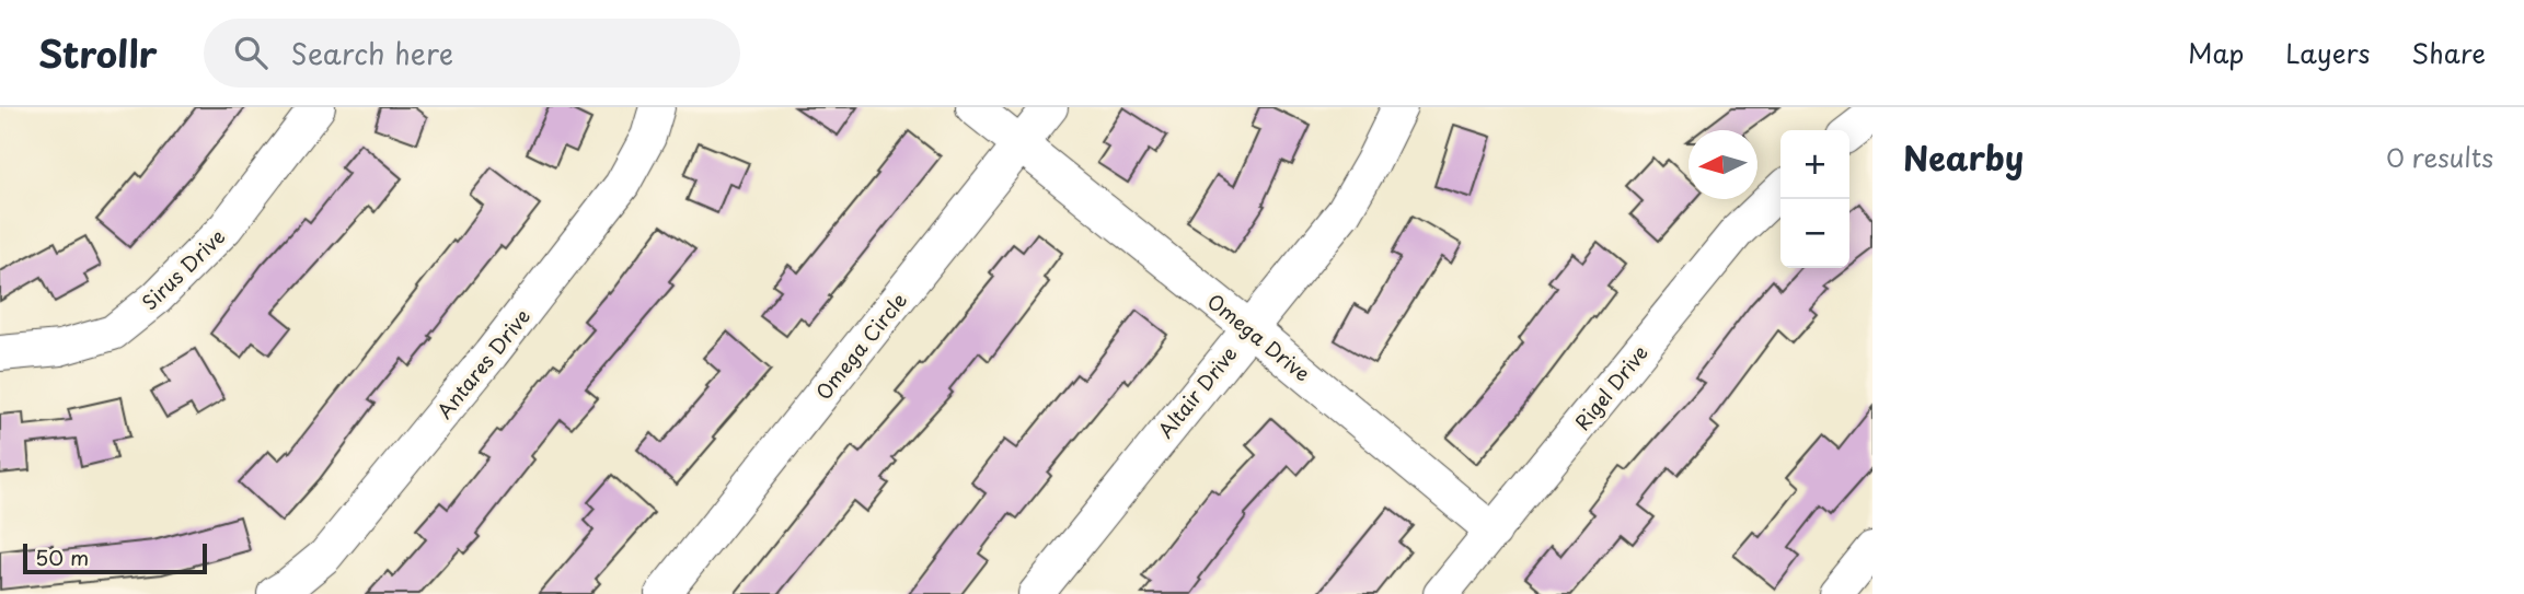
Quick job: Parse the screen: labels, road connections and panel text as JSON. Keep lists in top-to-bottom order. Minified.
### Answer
{"streets":{"street":["Sirus Drive","Omega Drive","Omega Circle","Antares Drive","Rigel Drive","Altair Drive"]},"crossings":[["Omega Drive","Omega Circle"],["Omega Drive","Rigel Drive"],["Omega Drive","Altair Drive"]],"scale_bar":"50 m","north":"left","page":{"header":"Strollr","search":"Search here","nav":["Map","Layers","Share"],"heading":["Nearby","0 results"],"map_buttons":["+","−"],"scale":"50 m"}}
